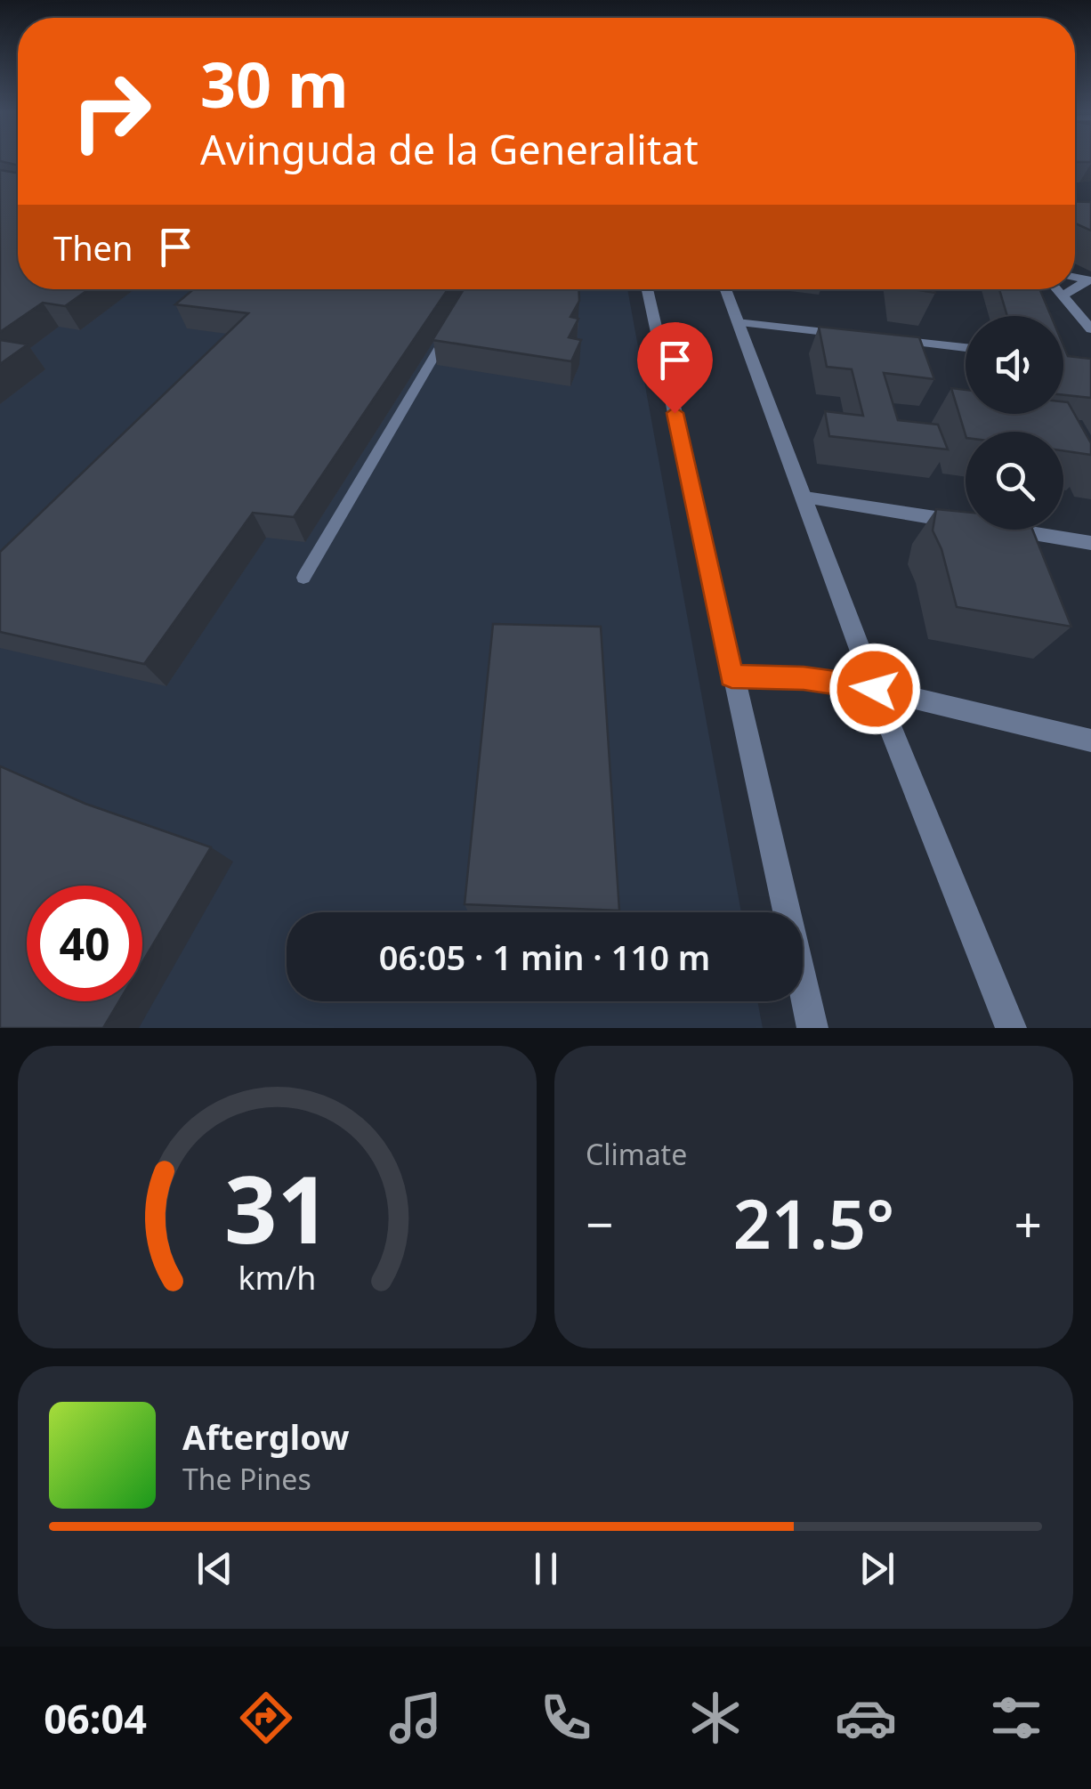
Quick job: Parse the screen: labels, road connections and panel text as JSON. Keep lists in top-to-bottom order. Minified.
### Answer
{"page":{"turn":["30 m","Avinguda de la Generalitat"],"then":"Then","limit":"40","trip":"06:05 · 1 min · 110 m","tile":"Climate","heat":["−","21.5°","+"],"song":["Afterglow","The Pines"],"tabs":"06:04","gauge":["31","km/h"]}}
